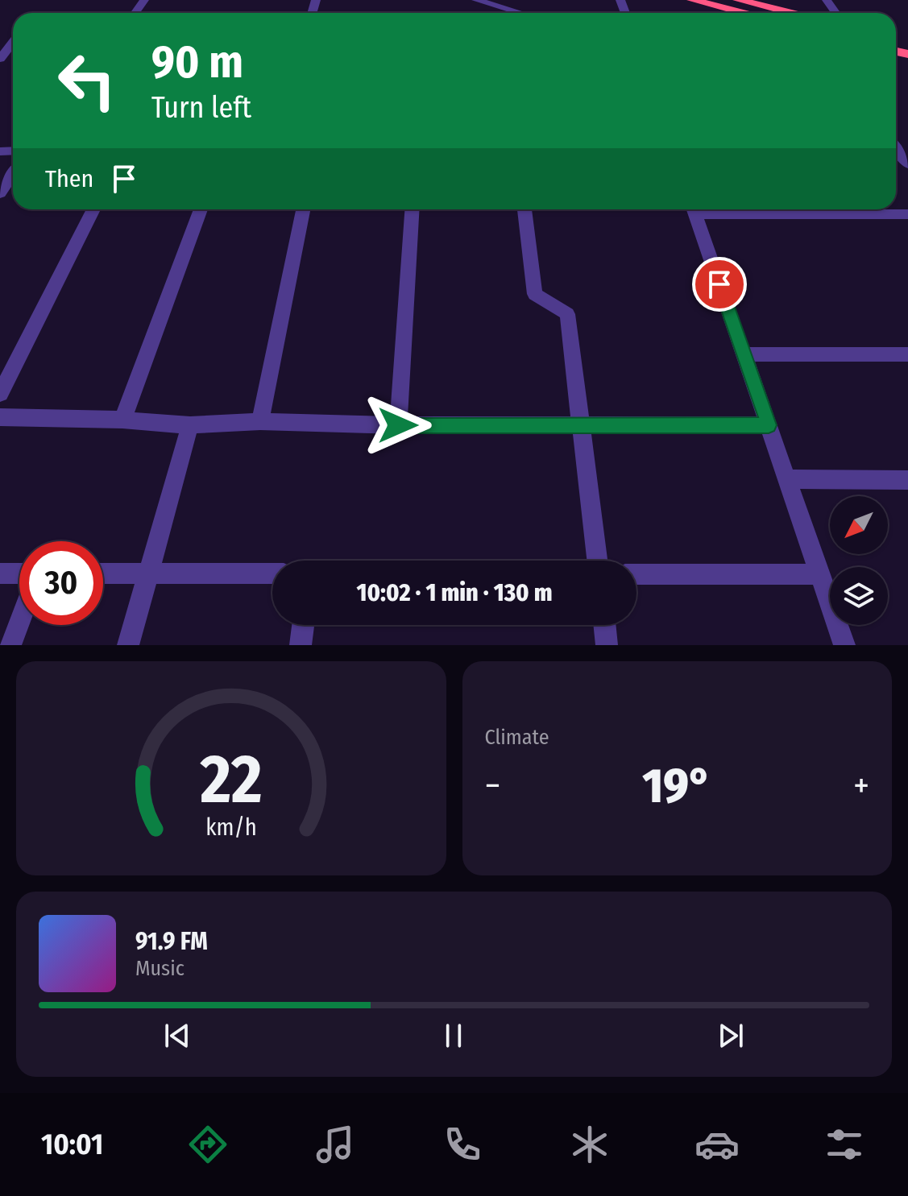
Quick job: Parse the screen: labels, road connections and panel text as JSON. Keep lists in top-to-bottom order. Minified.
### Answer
{"north":"bottom left","page":{"turn":["90 m","Turn left"],"then":"Then","limit":"30","trip":"10:02 · 1 min · 130 m","tile":"Climate","heat":["−","19°","+"],"song":["91.9 FM","Music"],"tabs":"10:01","gauge":["22","km/h"]}}
